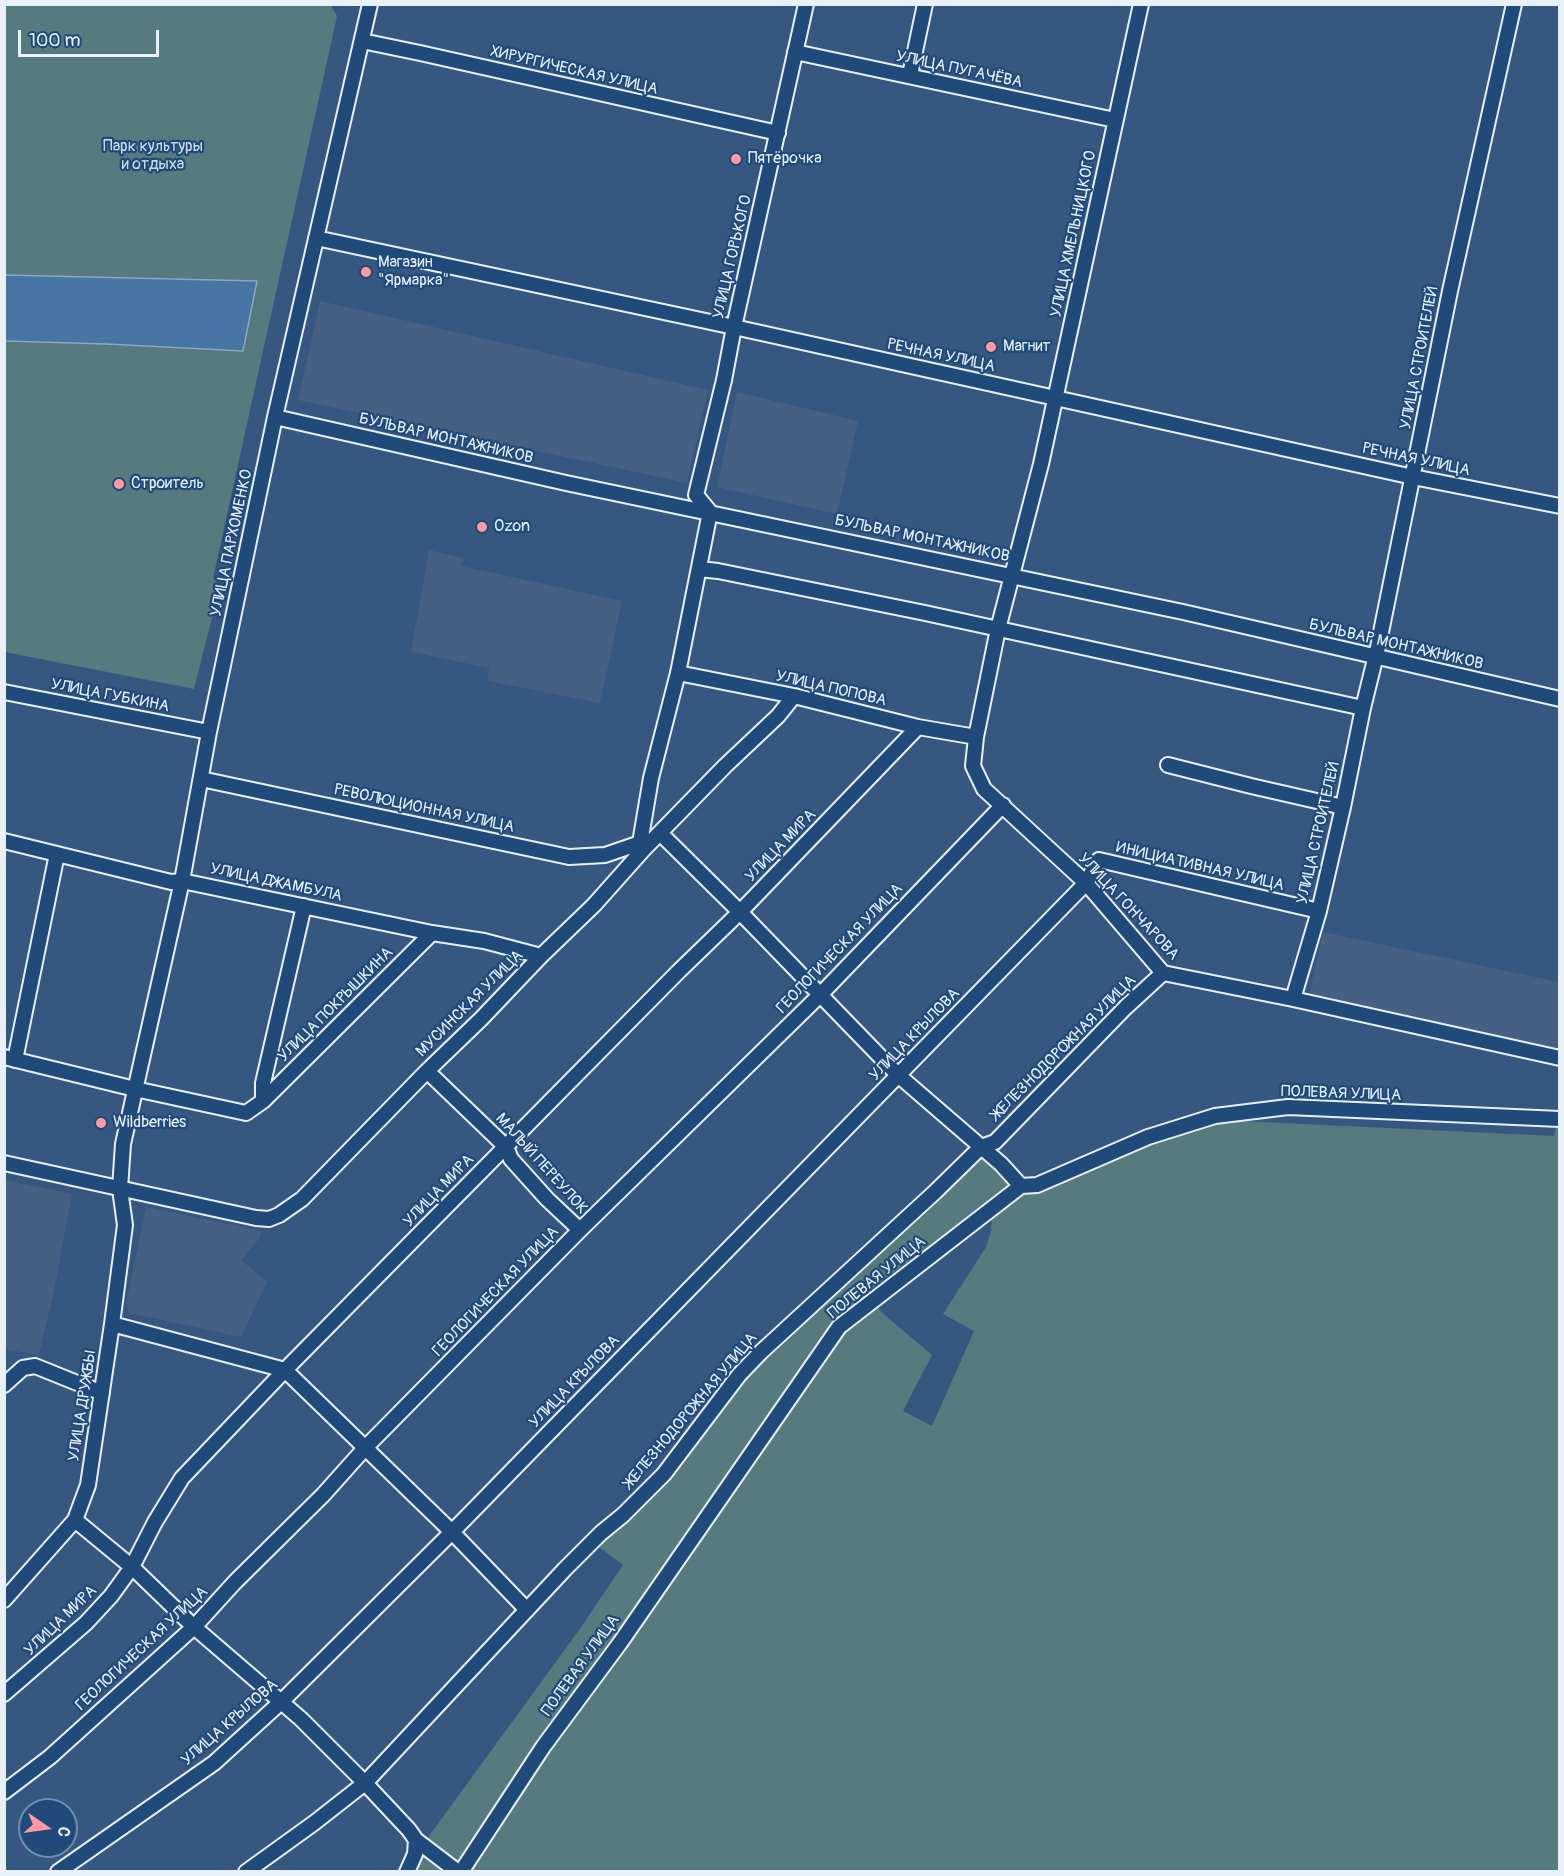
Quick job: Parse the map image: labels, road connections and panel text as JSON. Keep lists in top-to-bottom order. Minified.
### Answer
{"streets":{"street":["УЛИЦА ПУГАЧЁВА","ХИРУРГИЧЕСКАЯ УЛИЦА","УЛИЦА ХМЕЛЬНИЦКОГО","УЛИЦА ГОРЬКОГО","РЕЧНАЯ УЛИЦА","УЛИЦА СТРОИТЕЛЕЙ","БУЛЬВАР МОНТАЖНИКОВ","УЛИЦА ПАРХОМЕНКО","УЛИЦА ПОПОВА","УЛИЦА ГУБКИНА","РЕВОЛЮЦИОННАЯ УЛИЦА","УЛИЦА МИРА","ИНИЦИАТИВНАЯ УЛИЦА","УЛИЦА ДЖАМБУЛА","УЛИЦА ГОНЧАРОВА","ГЕОЛОГИЧЕСКАЯ УЛИЦА","МУСИНСКАЯ УЛИЦА","УЛИЦА ПОКРЫШКИНА","УЛИЦА КРЫЛОВА","ЖЕЛЕЗНОДОРОЖНАЯ УЛИЦА","ПОЛЕВАЯ УЛИЦА","МАЛЫЙ ПЕРЕУЛОК","УЛИЦА ДРУЖБЫ"]},"crossings":[["УЛИЦА ПУГАЧЁВА","УЛИЦА ХМЕЛЬНИЦКОГО"],["УЛИЦА ПУГАЧЁВА","УЛИЦА ГОРЬКОГО"],["ХИРУРГИЧЕСКАЯ УЛИЦА","УЛИЦА ГОРЬКОГО"],["ХИРУРГИЧЕСКАЯ УЛИЦА","УЛИЦА ПАРХОМЕНКО"],["УЛИЦА ХМЕЛЬНИЦКОГО","РЕЧНАЯ УЛИЦА"],["УЛИЦА ХМЕЛЬНИЦКОГО","БУЛЬВАР МОНТАЖНИКОВ"],["УЛИЦА ХМЕЛЬНИЦКОГО","УЛИЦА ГОНЧАРОВА"],["УЛИЦА ГОРЬКОГО","РЕЧНАЯ УЛИЦА"],["УЛИЦА ГОРЬКОГО","БУЛЬВАР МОНТАЖНИКОВ"],["РЕЧНАЯ УЛИЦА","УЛИЦА СТРОИТЕЛЕЙ"],["РЕЧНАЯ УЛИЦА","УЛИЦА ПАРХОМЕНКО"],["УЛИЦА СТРОИТЕЛЕЙ","БУЛЬВАР МОНТАЖНИКОВ"],["УЛИЦА СТРОИТЕЛЕЙ","ИНИЦИАТИВНАЯ УЛИЦА"],["УЛИЦА СТРОИТЕЛЕЙ","УЛИЦА ГОНЧАРОВА"],["БУЛЬВАР МОНТАЖНИКОВ","УЛИЦА ПАРХОМЕНКО"],["БУЛЬВАР МОНТАЖНИКОВ","УЛИЦА ГОНЧАРОВА"],["УЛИЦА ПАРХОМЕНКО","УЛИЦА ГУБКИНА"],["УЛИЦА ПАРХОМЕНКО","РЕВОЛЮЦИОННАЯ УЛИЦА"],["УЛИЦА ПАРХОМЕНКО","УЛИЦА ДЖАМБУЛА"],["УЛИЦА ПАРХОМЕНКО","МУСИНСКАЯ УЛИЦА"],["УЛИЦА ПАРХОМЕНКО","УЛИЦА ПОКРЫШКИНА"],["УЛИЦА ПАРХОМЕНКО","УЛИЦА ДРУЖБЫ"],["УЛИЦА ПОПОВА","УЛИЦА МИРА"],["УЛИЦА ПОПОВА","УЛИЦА ГОНЧАРОВА"],["УЛИЦА ПОПОВА","МУСИНСКАЯ УЛИЦА"],["РЕВОЛЮЦИОННАЯ УЛИЦА","МУСИНСКАЯ УЛИЦА"],["УЛИЦА МИРА","МАЛЫЙ ПЕРЕУЛОК"],["ИНИЦИАТИВНАЯ УЛИЦА","УЛИЦА ГОНЧАРОВА"],["ИНИЦИАТИВНАЯ УЛИЦА","УЛИЦА КРЫЛОВА"],["УЛИЦА ДЖАМБУЛА","МУСИНСКАЯ УЛИЦА"],["УЛИЦА ДЖАМБУЛА","УЛИЦА ПОКРЫШКИНА"],["УЛИЦА ГОНЧАРОВА","ГЕОЛОГИЧЕСКАЯ УЛИЦА"],["УЛИЦА ГОНЧАРОВА","УЛИЦА КРЫЛОВА"],["УЛИЦА ГОНЧАРОВА","ЖЕЛЕЗНОДОРОЖНАЯ УЛИЦА"],["ГЕОЛОГИЧЕСКАЯ УЛИЦА","МАЛЫЙ ПЕРЕУЛОК"],["МУСИНСКАЯ УЛИЦА","МАЛЫЙ ПЕРЕУЛОК"],["МУСИНСКАЯ УЛИЦА","УЛИЦА ДРУЖБЫ"]],"parks":["Парк культуры и отдыха"],"places":["Пятёрочка","Магазин \"Ярмарка\"","Магнит","Строитель","Ozon","Wildberries"],"scale_bar":"100 m","north":"right"}
